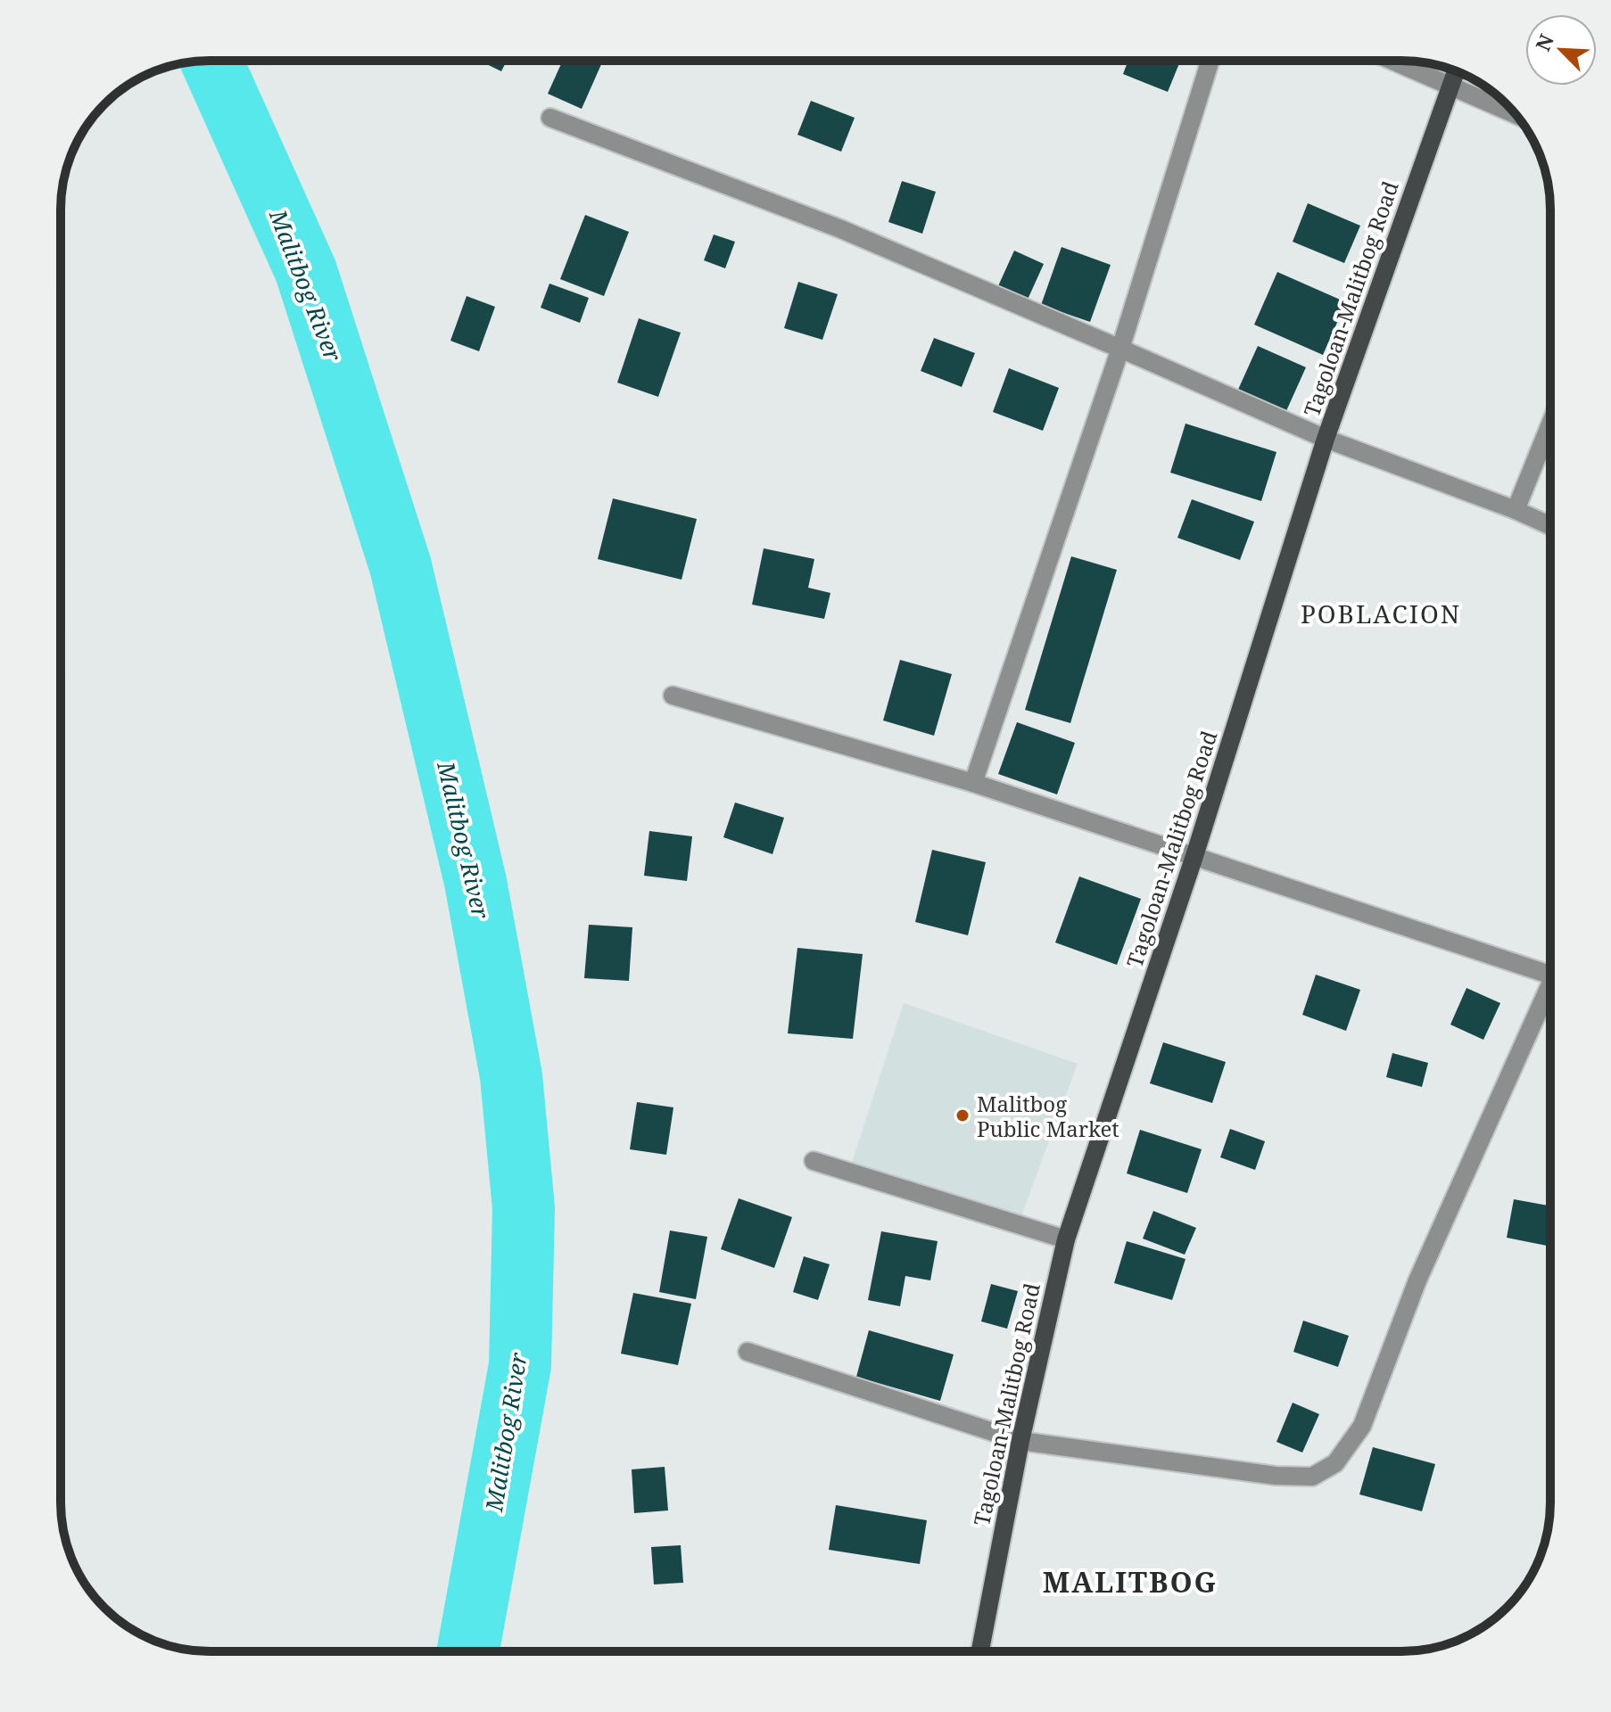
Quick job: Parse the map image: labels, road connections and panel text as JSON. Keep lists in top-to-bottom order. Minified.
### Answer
{"streets":{"main road":["Tagoloan-Malitbog Road"]},"districts":["POBLACION","MALITBOG"],"water":["Malitbog River"],"places":["Malitbog Public Market"],"north":"top left"}
